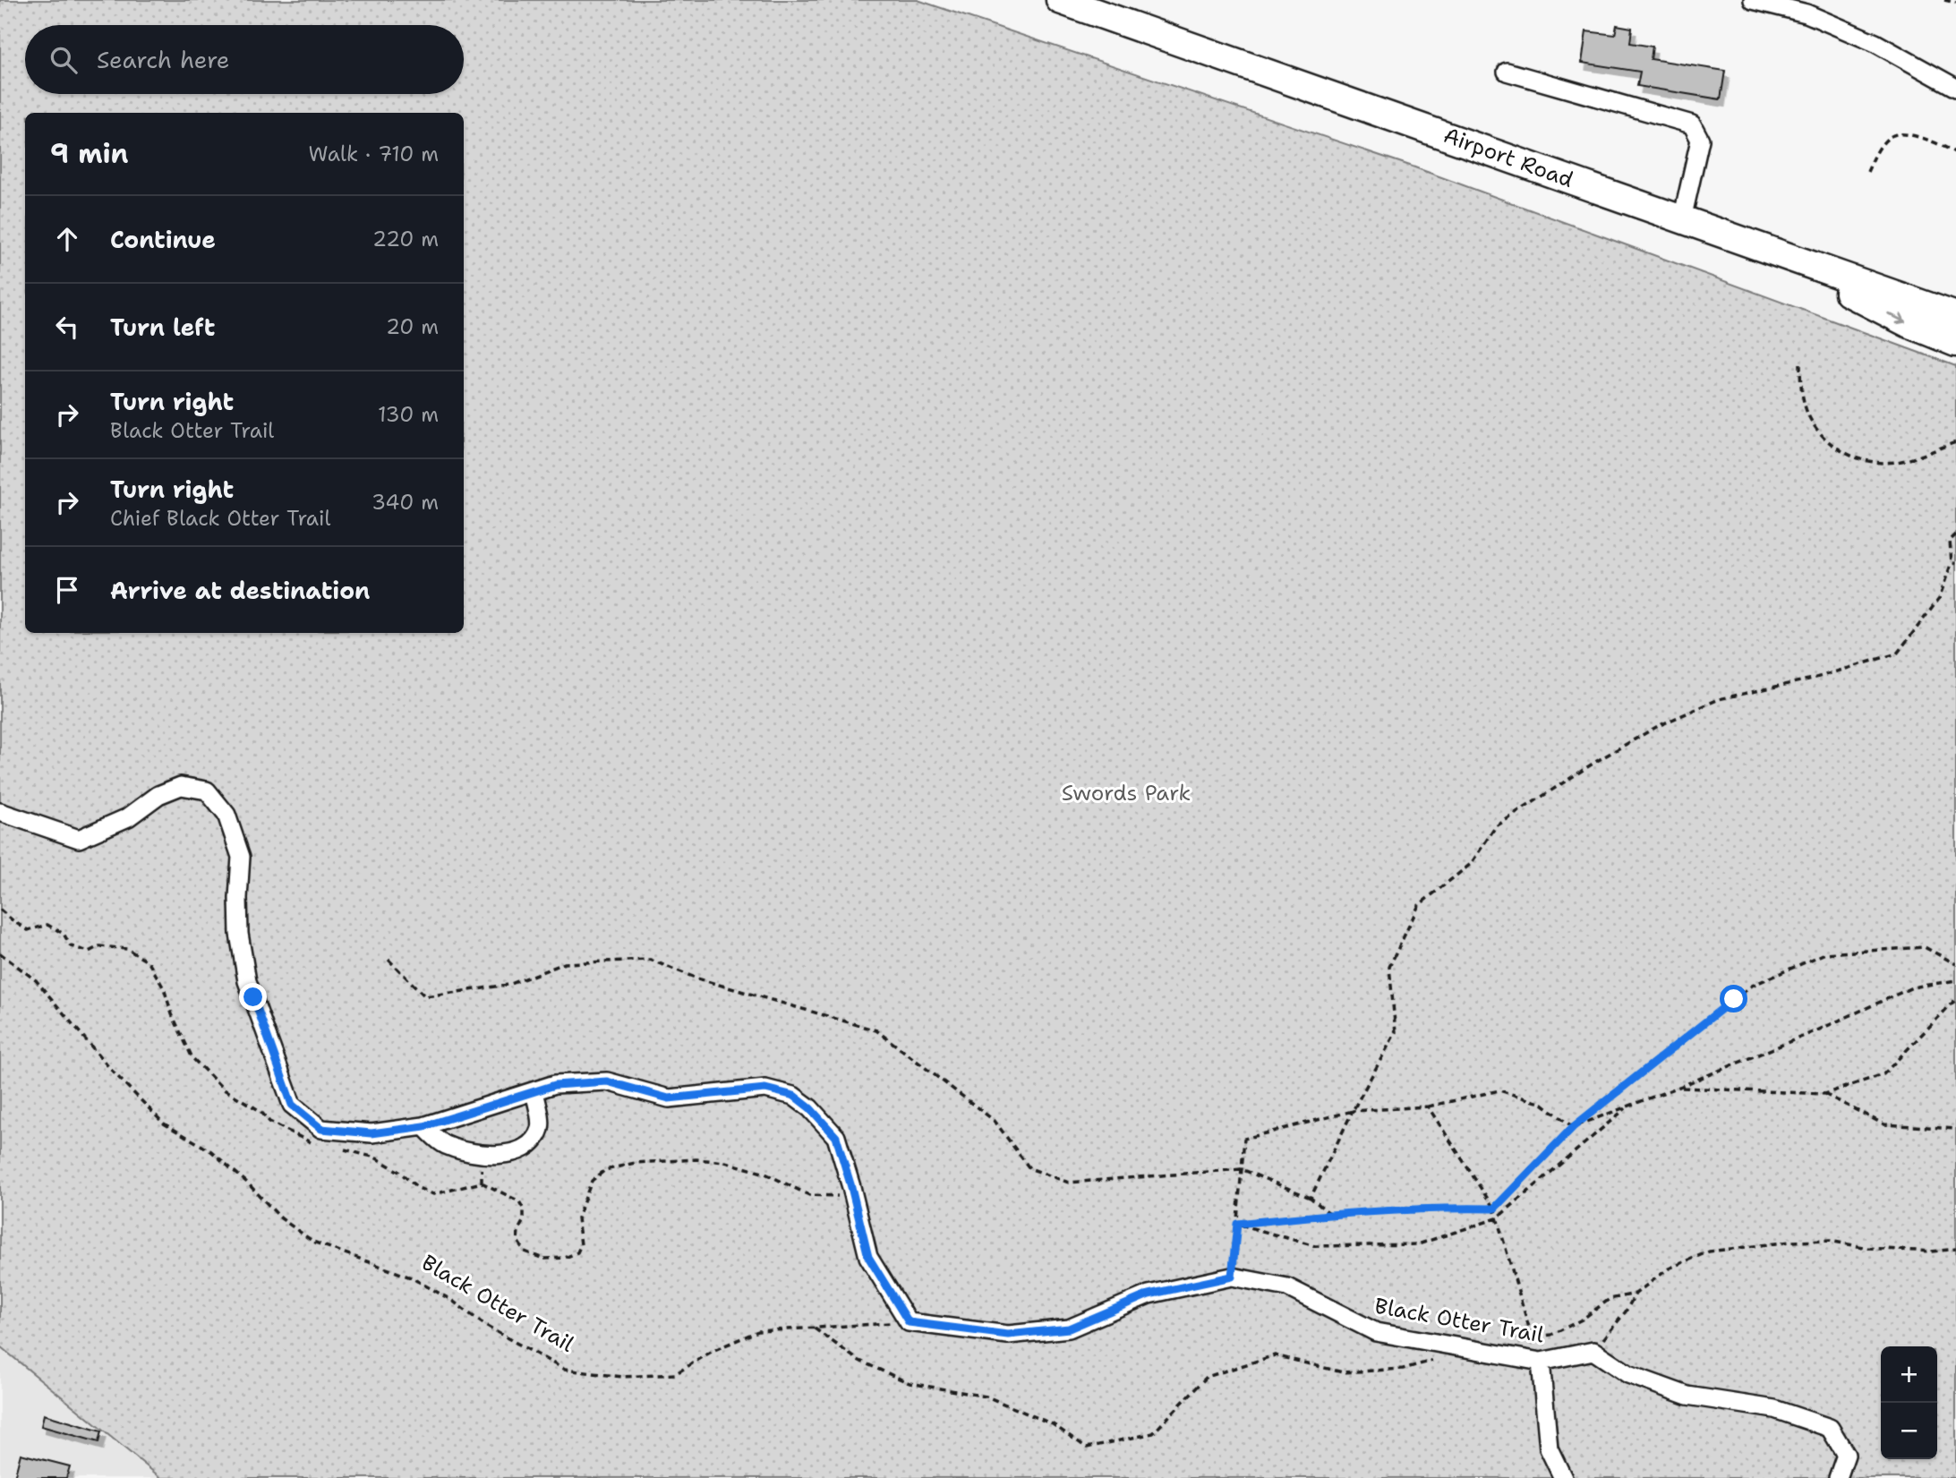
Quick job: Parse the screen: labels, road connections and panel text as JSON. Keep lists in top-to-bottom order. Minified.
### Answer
{"streets":{"highway":["Airport Road"],"street":["Black Otter Trail"]},"parks":["Swords Park"],"page":{"search":"Search here","heading":["9 min","Walk · 710 m"],"list":[["Continue","220 m"],["Turn left","20 m"],["Turn right","Black Otter Trail","130 m"],["Turn right","Chief Black Otter Trail","340 m"],"Arrive at destination"],"map_buttons":["+","−"]}}
